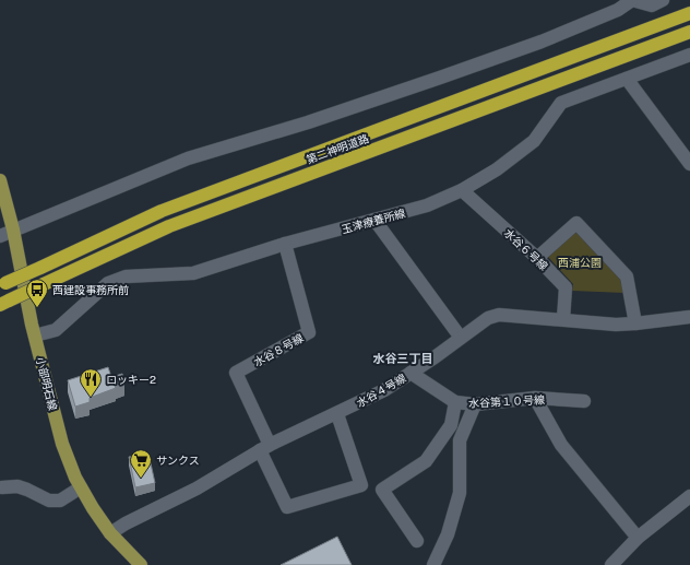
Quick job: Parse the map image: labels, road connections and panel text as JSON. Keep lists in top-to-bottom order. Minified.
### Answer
{"streets":{"highway":["第二神明道路"],"main road":["小部明石線"],"street":["玉津療養所線","水谷６号線","水谷８号線","水谷４号線","水谷第１０号線"]},"crossings":[["玉津療養所線","水谷６号線"],["玉津療養所線","水谷８号線"],["玉津療養所線","小部明石線"],["水谷６号線","水谷４号線"],["水谷８号線","水谷４号線"],["小部明石線","水谷４号線"],["水谷４号線","水谷第１０号線"]],"districts":["水谷三丁目"],"parks":["西浦公園"],"places":{"bus stop":["西建設事務所前"],"restaurant":["ロッキー2"],"supermarket":["サンクス"]}}
